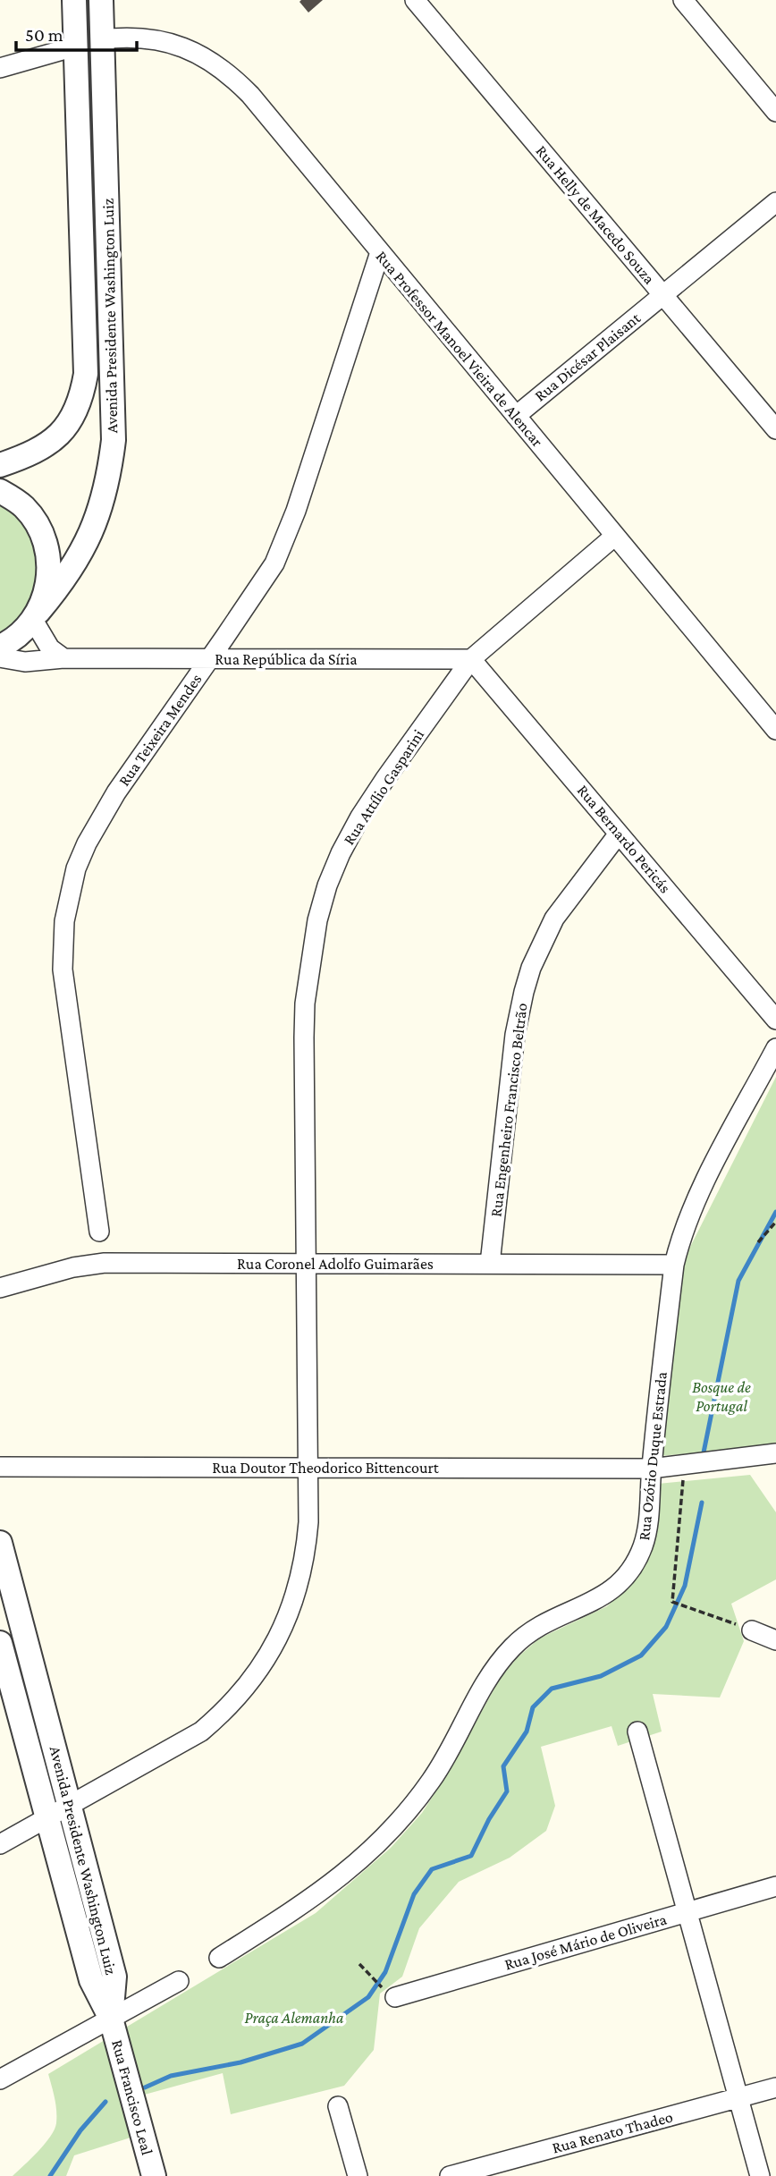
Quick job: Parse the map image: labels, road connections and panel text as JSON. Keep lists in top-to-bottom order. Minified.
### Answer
{"streets":{"street":["Rua Helly de Macedo Souza","Avenida Presidente Washington Luiz","Rua Professor Manoel Vieira de Alencar","Rua Dicésar Plaisant","Rua República da Síria","Rua Teixeira Mendes","Rua Attílio Gasparini","Rua Bernardo Pericás","Rua Engenheiro Francisco Beltrão","Rua Coronel Adolfo Guimarães","Rua Ozório Duque Estrada","Rua Doutor Theodorico Bittencourt","Rua José Mário de Oliveira","Rua Francisco Leal","Rua Renato Thadeo"]},"crossings":[["Rua Helly de Macedo Souza","Rua Dicésar Plaisant"],["Avenida Presidente Washington Luiz","Rua Professor Manoel Vieira de Alencar"],["Avenida Presidente Washington Luiz","Rua Attílio Gasparini"],["Avenida Presidente Washington Luiz","Rua Francisco Leal"],["Rua Professor Manoel Vieira de Alencar","Rua Dicésar Plaisant"],["Rua Professor Manoel Vieira de Alencar","Rua Teixeira Mendes"],["Rua Professor Manoel Vieira de Alencar","Rua Attílio Gasparini"],["Rua República da Síria","Rua Teixeira Mendes"],["Rua República da Síria","Rua Attílio Gasparini"],["Rua República da Síria","Rua Bernardo Pericás"],["Rua Attílio Gasparini","Rua Bernardo Pericás"],["Rua Attílio Gasparini","Rua Coronel Adolfo Guimarães"],["Rua Attílio Gasparini","Rua Doutor Theodorico Bittencourt"],["Rua Bernardo Pericás","Rua Engenheiro Francisco Beltrão"],["Rua Engenheiro Francisco Beltrão","Rua Coronel Adolfo Guimarães"],["Rua Coronel Adolfo Guimarães","Rua Ozório Duque Estrada"],["Rua Ozório Duque Estrada","Rua Doutor Theodorico Bittencourt"]],"parks":["Bosque de Portugal","Praça Alemanha"],"scale_bar":"50 m"}
